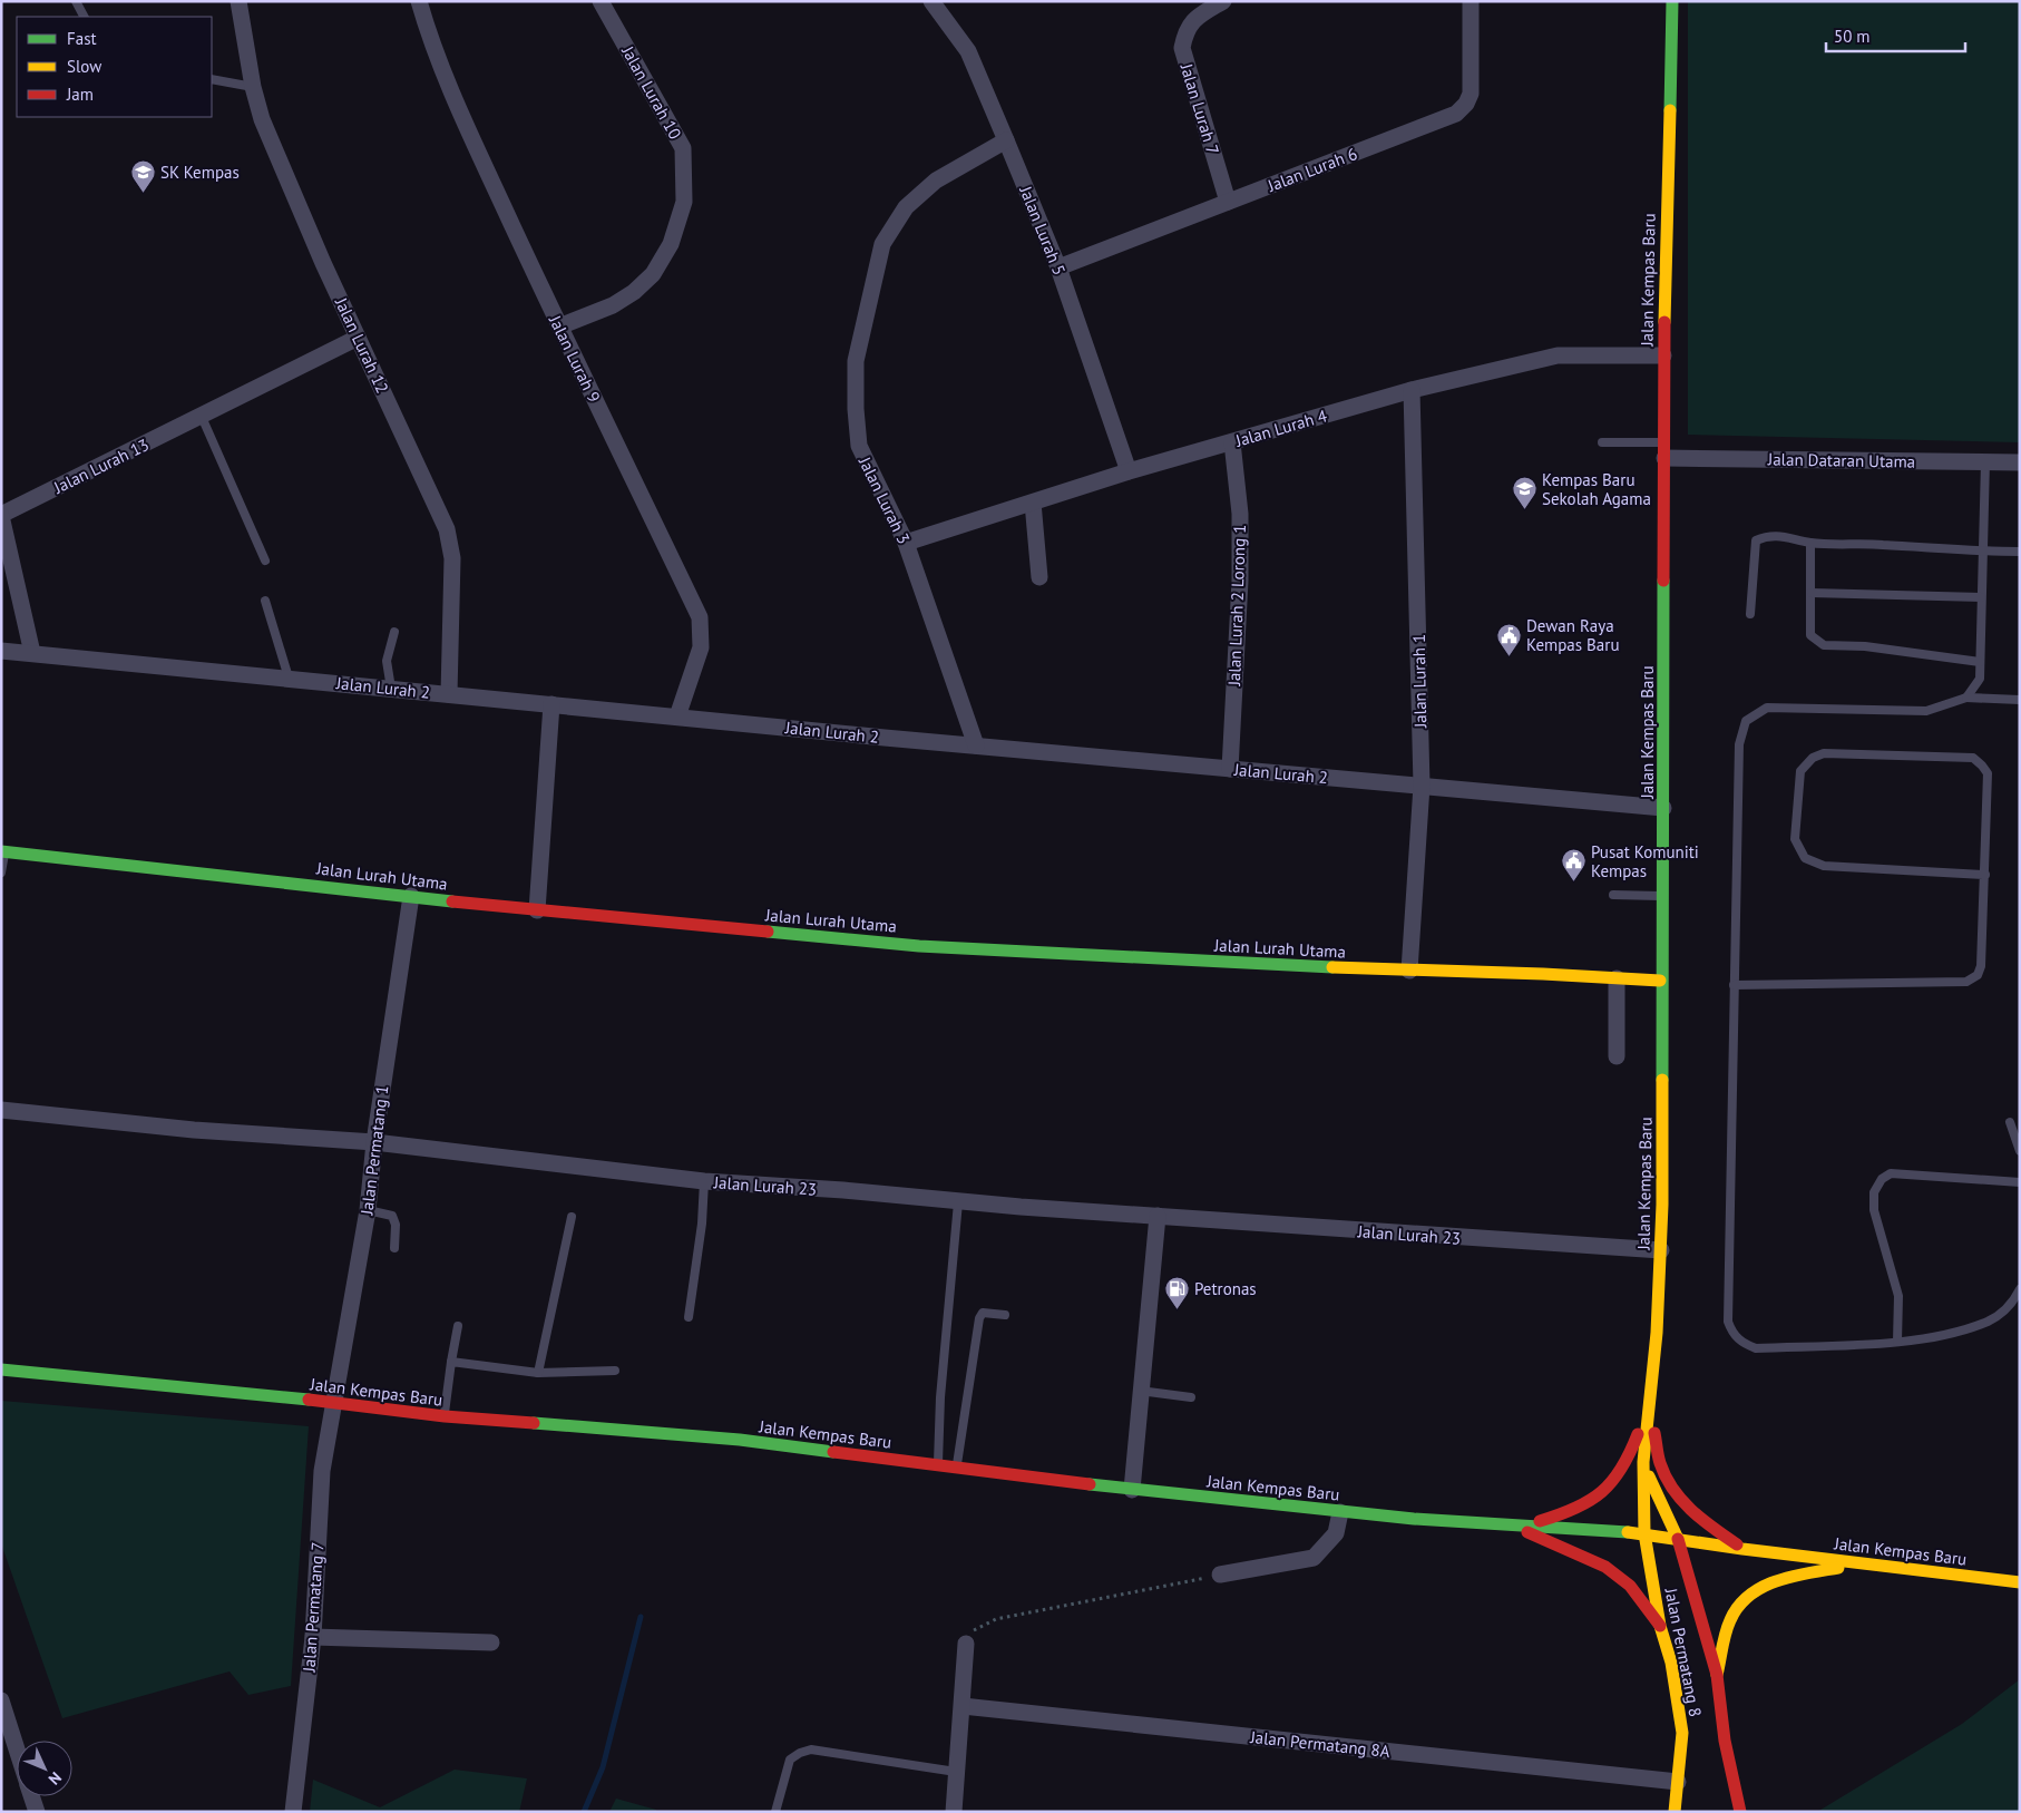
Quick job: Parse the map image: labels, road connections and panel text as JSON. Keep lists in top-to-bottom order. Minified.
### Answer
{"streets":{"main road":["Jalan Kempas Baru","Jalan Lurah Utama","Jalan Permatang 8"],"street":["Jalan Lurah 10","Jalan Lurah 7","Jalan Lurah 6","Jalan Lurah 5","Jalan Lurah 12","Jalan Lurah 9","Jalan Lurah 4","Jalan Dataran Utama","Jalan Lurah 13","Jalan Lurah 3","Jalan Lurah 2 Lorong 1","Jalan Lurah 1","Jalan Lurah 2","Jalan Permatang 1","Jalan Lurah 23","Jalan Permatang 7","Jalan Permatang 8A"]},"crossings":[["Jalan Lurah 10","Jalan Lurah 9"],["Jalan Lurah 7","Jalan Lurah 6"],["Jalan Lurah 6","Jalan Lurah 5"],["Jalan Lurah 5","Jalan Lurah 4"],["Jalan Lurah 5","Jalan Lurah 3"],["Jalan Kempas Baru","Jalan Lurah 4"],["Jalan Kempas Baru","Jalan Dataran Utama"],["Jalan Kempas Baru","Jalan Lurah 2"],["Jalan Kempas Baru","Jalan Lurah Utama"],["Jalan Kempas Baru","Jalan Permatang 1"],["Jalan Kempas Baru","Jalan Lurah 23"],["Jalan Kempas Baru","Jalan Permatang 7"],["Jalan Kempas Baru","Jalan Permatang 8"],["Jalan Lurah 12","Jalan Lurah 13"],["Jalan Lurah 12","Jalan Lurah 2"],["Jalan Lurah 9","Jalan Lurah 2"],["Jalan Lurah 4","Jalan Lurah 3"],["Jalan Lurah 4","Jalan Lurah 2 Lorong 1"],["Jalan Lurah 4","Jalan Lurah 1"],["Jalan Lurah 3","Jalan Lurah 2"],["Jalan Lurah 2 Lorong 1","Jalan Lurah 2"],["Jalan Lurah 1","Jalan Lurah 2"],["Jalan Lurah 1","Jalan Lurah Utama"],["Jalan Lurah Utama","Jalan Permatang 1"],["Jalan Permatang 1","Jalan Lurah 23"],["Jalan Permatang 1","Jalan Permatang 7"],["Jalan Permatang 8","Jalan Permatang 8A"]],"places":{"school or university":["SK Kempas","Kempas Baru Sekolah Agama"],"public building":["Dewan Raya Kempas Baru","Pusat Komuniti Kempas"],"fuel station":["Petronas"]},"legend":["Fast","Slow","Jam"],"scale_bar":"50 m","north":"bottom right"}
